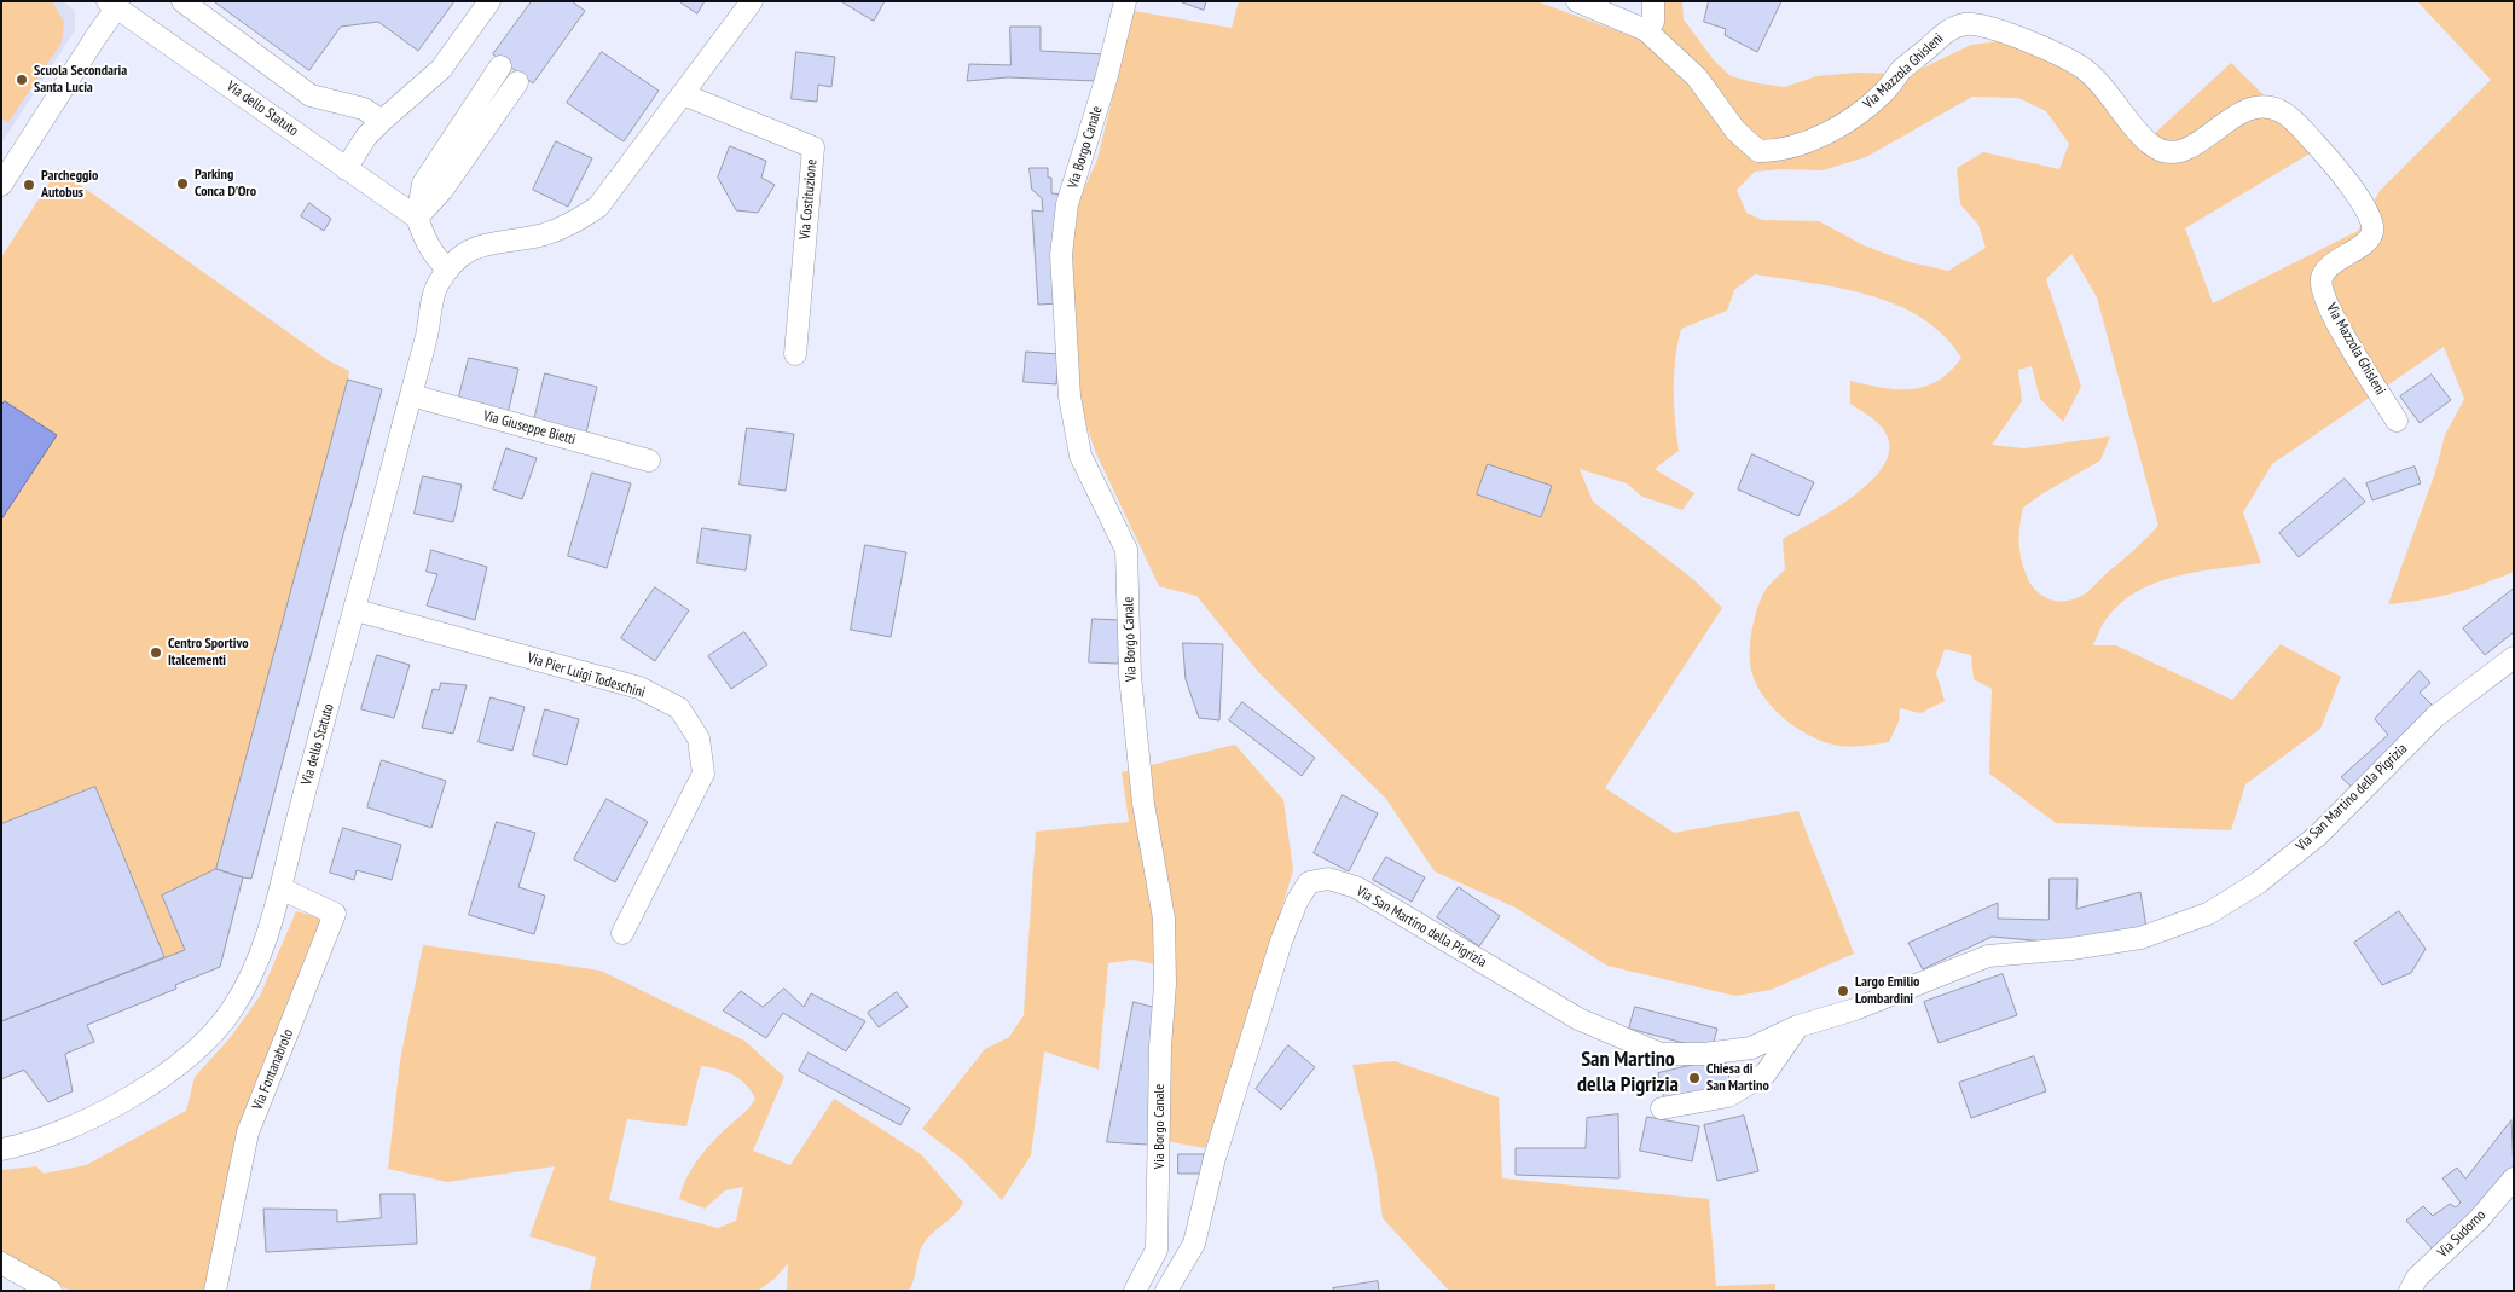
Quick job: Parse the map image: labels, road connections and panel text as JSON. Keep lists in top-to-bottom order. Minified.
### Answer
{"streets":{"street":["Via Mazzola Ghisleni","Via dello Statuto","Via Borgo Canale","Via Costituzione","Via Giuseppe Bietti","Via Pier Luigi Todeschini","Via San Martino della Pigrizia","Via Fontanabrolo","Via Sudorno"]},"crossings":[["Via dello Statuto","Via Giuseppe Bietti"],["Via dello Statuto","Via Pier Luigi Todeschini"],["Via dello Statuto","Via Fontanabrolo"]],"districts":["San Martino della Pigrizia"],"places":["Scuola Secondaria Santa Lucia","Parking Conca D'Oro","Parcheggio Autobus","Centro Sportivo Italcementi","Largo Emilio Lombardini","Chiesa di San Martino"]}
